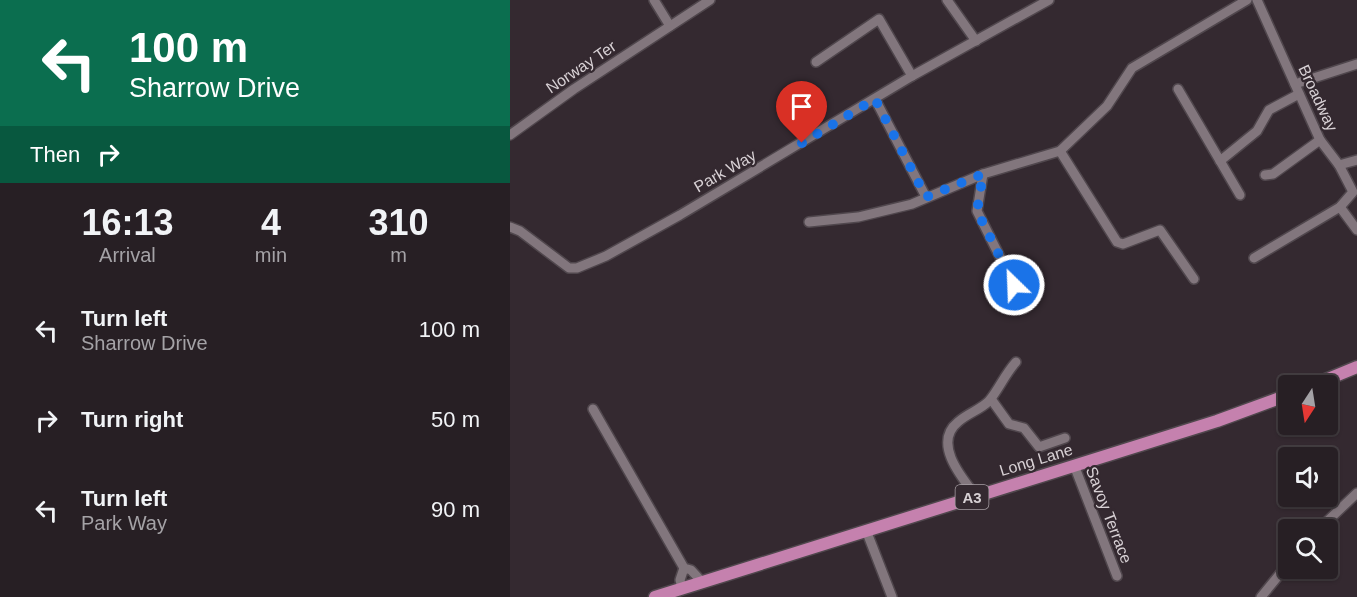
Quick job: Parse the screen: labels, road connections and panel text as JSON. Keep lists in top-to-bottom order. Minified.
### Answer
{"streets":{"main road":["Long Lane","A3"],"street":["Norway Ter","Broadway","Park Way","Savoy Terrace"]},"crossings":[["Long Lane","Savoy Terrace"]],"north":"bottom","page":{"turn":["100 m","Sharrow Drive"],"then":"Then","eta":["16:13","Arrival","4","min","310","m"],"list":[{"name":"Turn left","note":"Sharrow Drive","value":"100 m"},{"name":"Turn right","value":"50 m"},{"name":"Turn left","note":"Park Way","value":"90 m"}]}}
